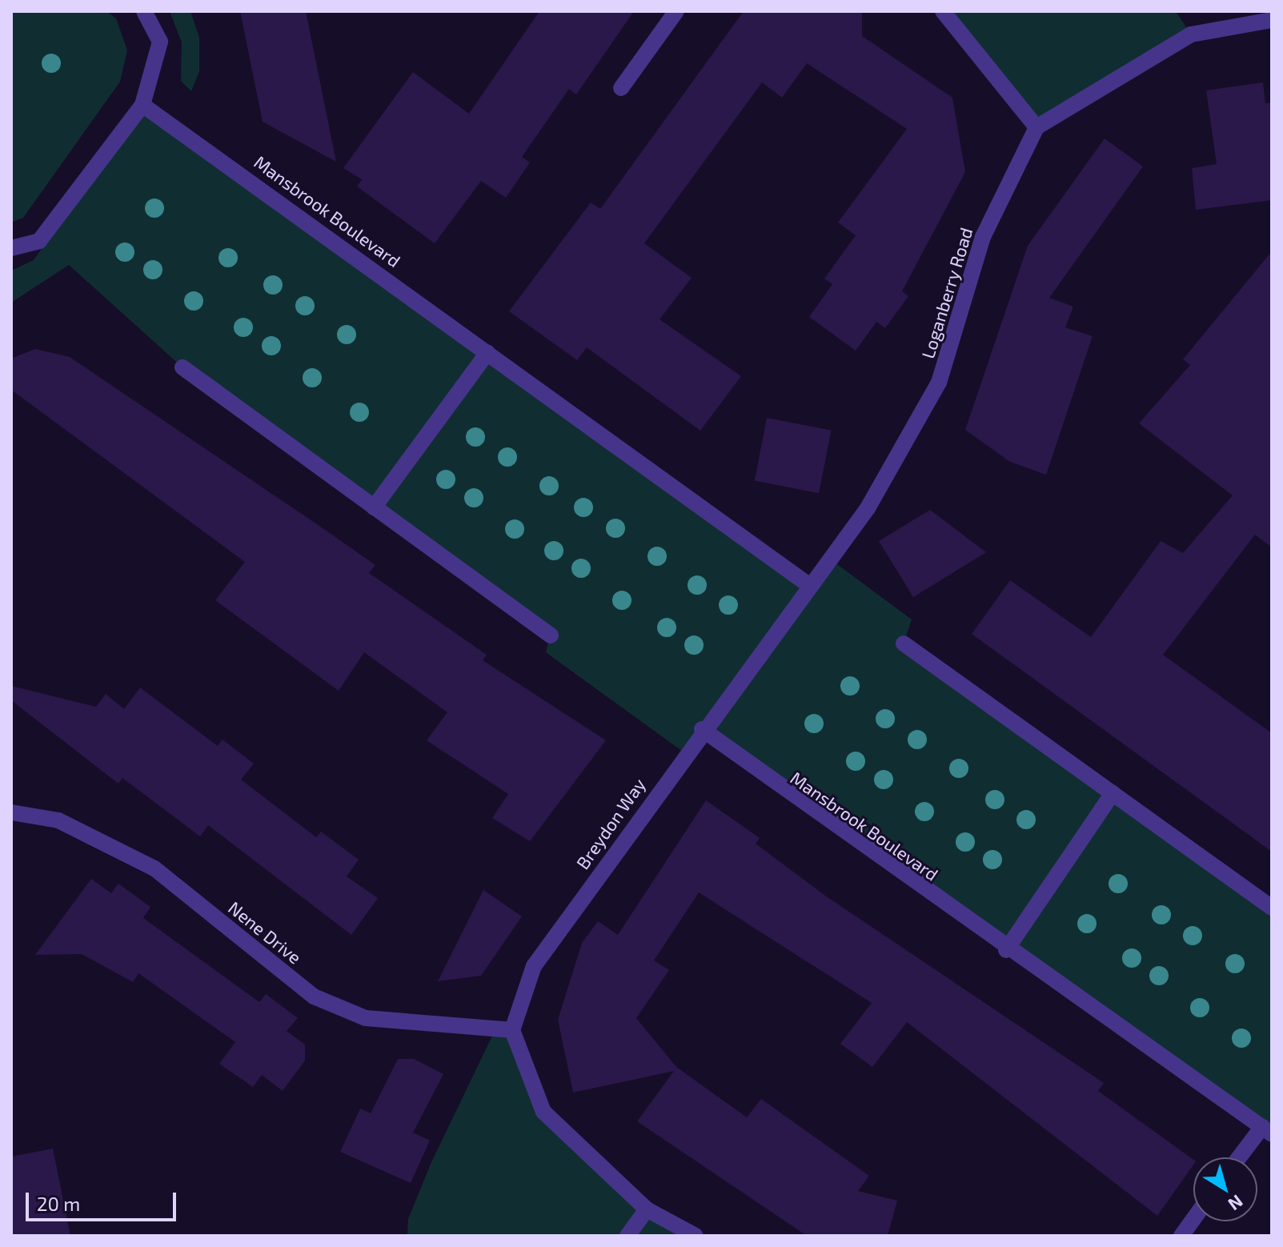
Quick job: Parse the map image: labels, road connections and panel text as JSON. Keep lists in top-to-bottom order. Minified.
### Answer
{"streets":{"street":["Mansbrook Boulevard","Loganberry Road","Breydon Way","Nene Drive"]},"crossings":[["Mansbrook Boulevard","Loganberry Road"],["Mansbrook Boulevard","Breydon Way"],["Loganberry Road","Breydon Way"],["Breydon Way","Nene Drive"]],"scale_bar":"20 m","north":"bottom right"}
